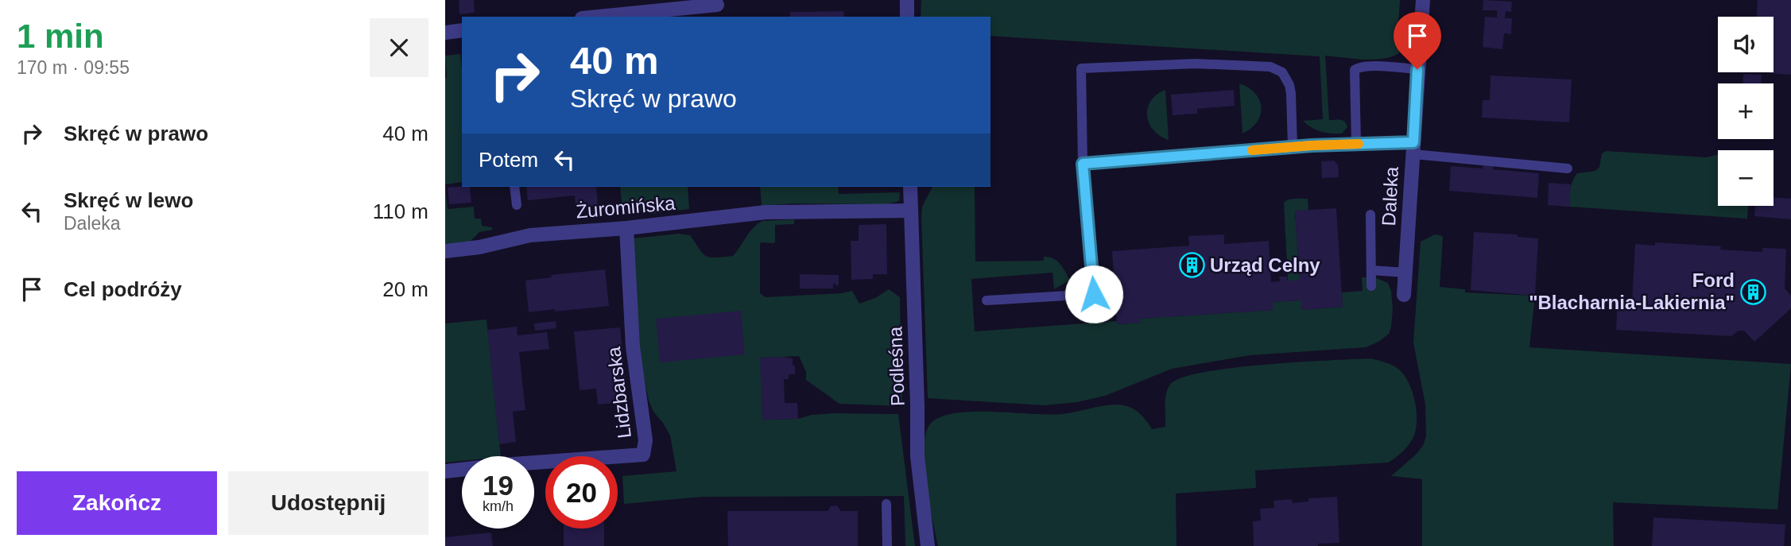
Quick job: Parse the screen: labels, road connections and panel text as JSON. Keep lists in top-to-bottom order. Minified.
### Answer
{"streets":{"street":["Daleka","Żuromińska","Podleśna","Lidzbarska"]},"crossings":[["Żuromińska","Podleśna"],["Żuromińska","Lidzbarska"]],"places":{"building":["Urząd Celny","Ford \"Blacharnia-Lakiernia\""]},"page":{"heading":["1 min","170 m · 09:55"],"map_buttons":["+","−"],"turn":["40 m","Skręć w prawo"],"list":[{"name":"Skręć w prawo","value":"40 m"},{"name":"Skręć w lewo","note":"Daleka","value":"110 m"},{"name":"Cel podróży","value":"20 m"}],"then":"Potem","speed":"19 km/h","limit":"20","buttons":["Zakończ","Udostępnij"]}}
